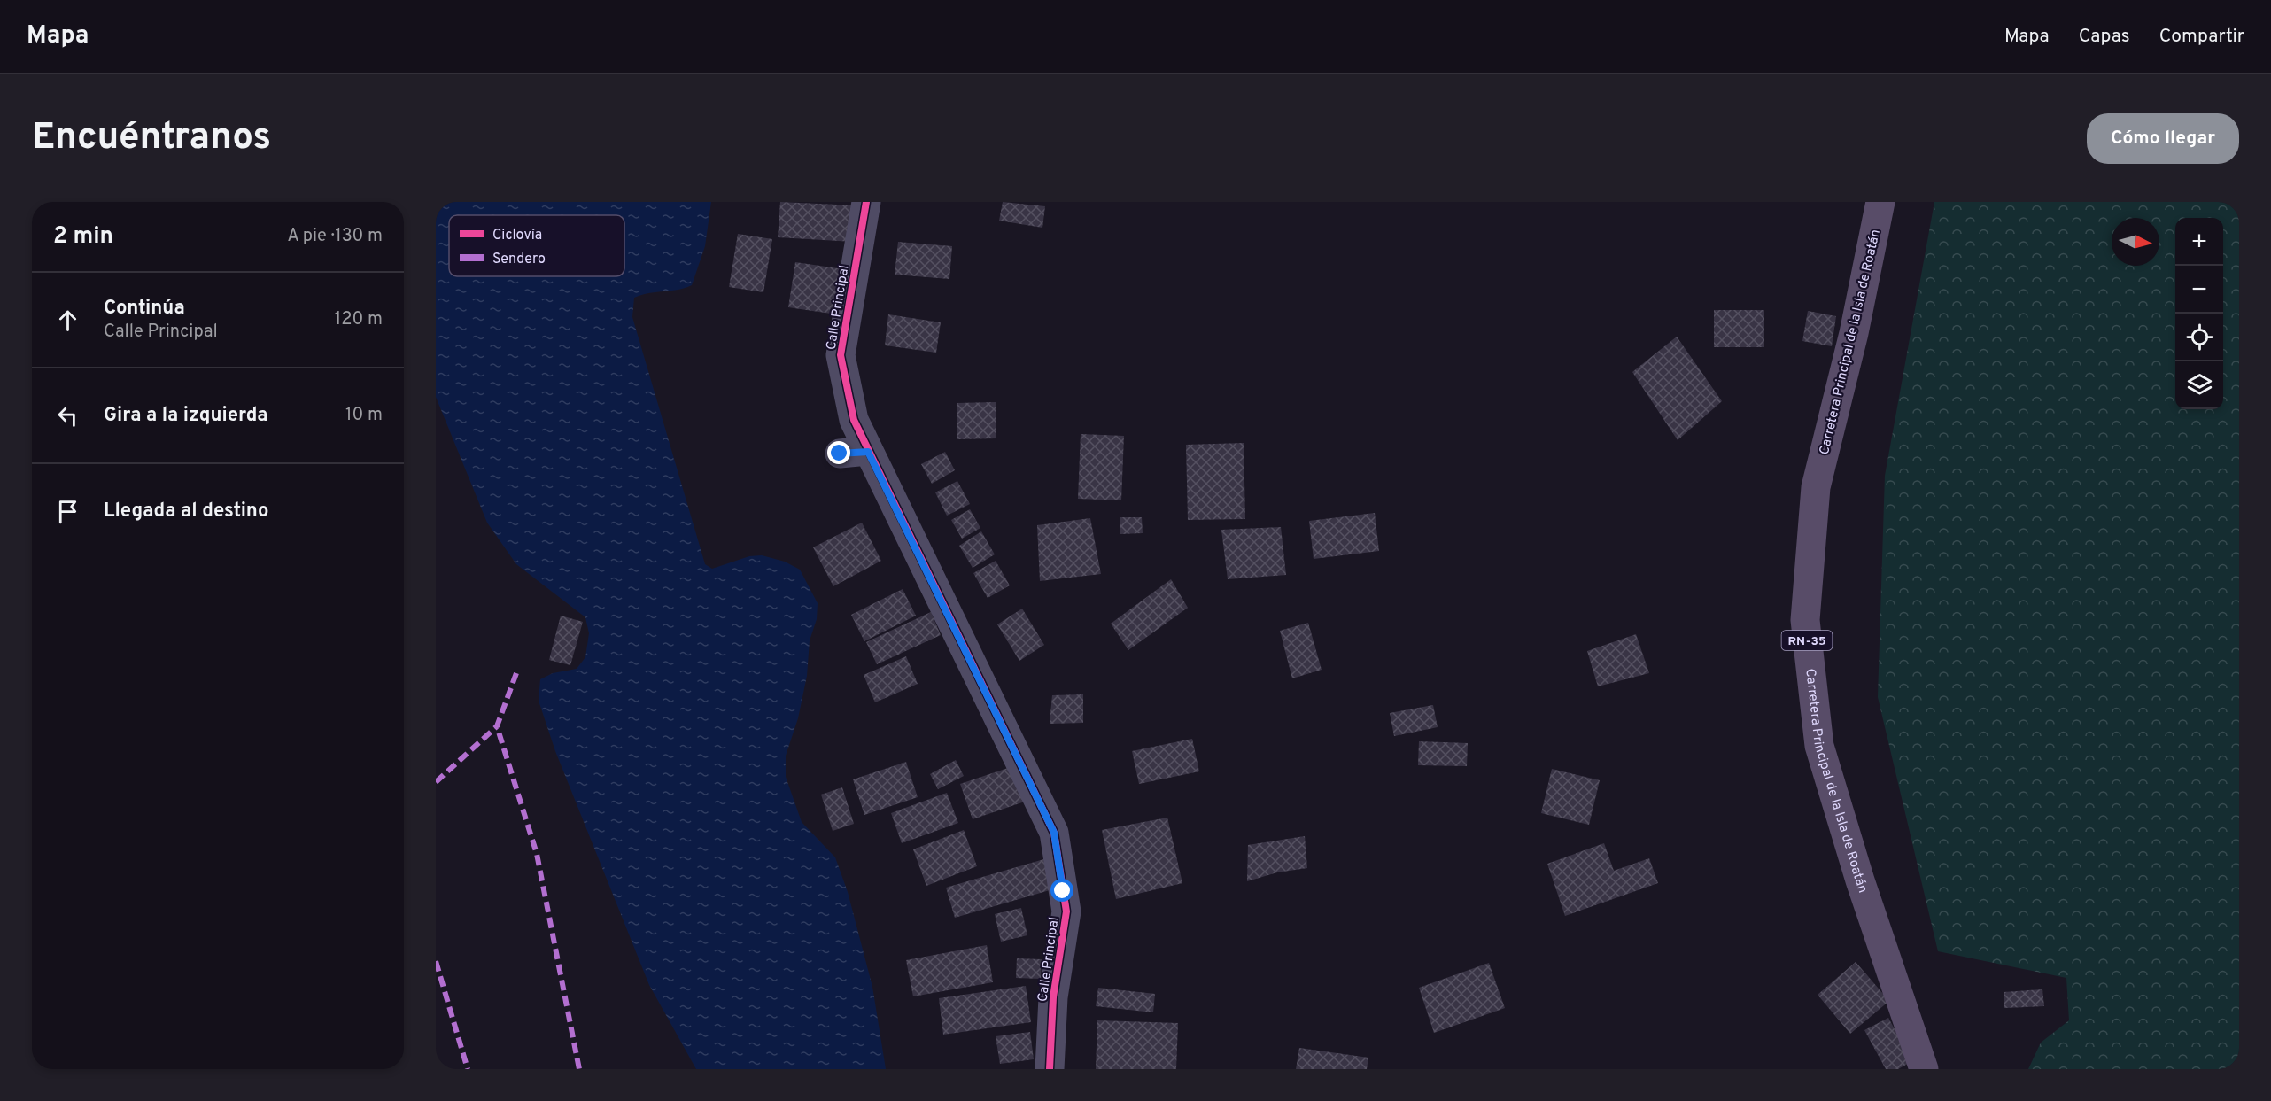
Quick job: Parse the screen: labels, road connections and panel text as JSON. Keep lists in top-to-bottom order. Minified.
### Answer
{"streets":{"main road":["Carretera Principal de la Isla de Roatán","RN-35"],"street":["Calle Principal"]},"legend":["Ciclovía","Sendero"],"north":"right","page":{"header":"Mapa","nav":["Mapa","Capas","Compartir"],"buttons":"Cómo llegar","title":"Encuéntranos","heading":["2 min","A pie · 130 m"],"map_buttons":["+","−"],"list":[["Continúa","Calle Principal","120 m"],["Gira a la izquierda","10 m"],"Llegada al destino"]}}
